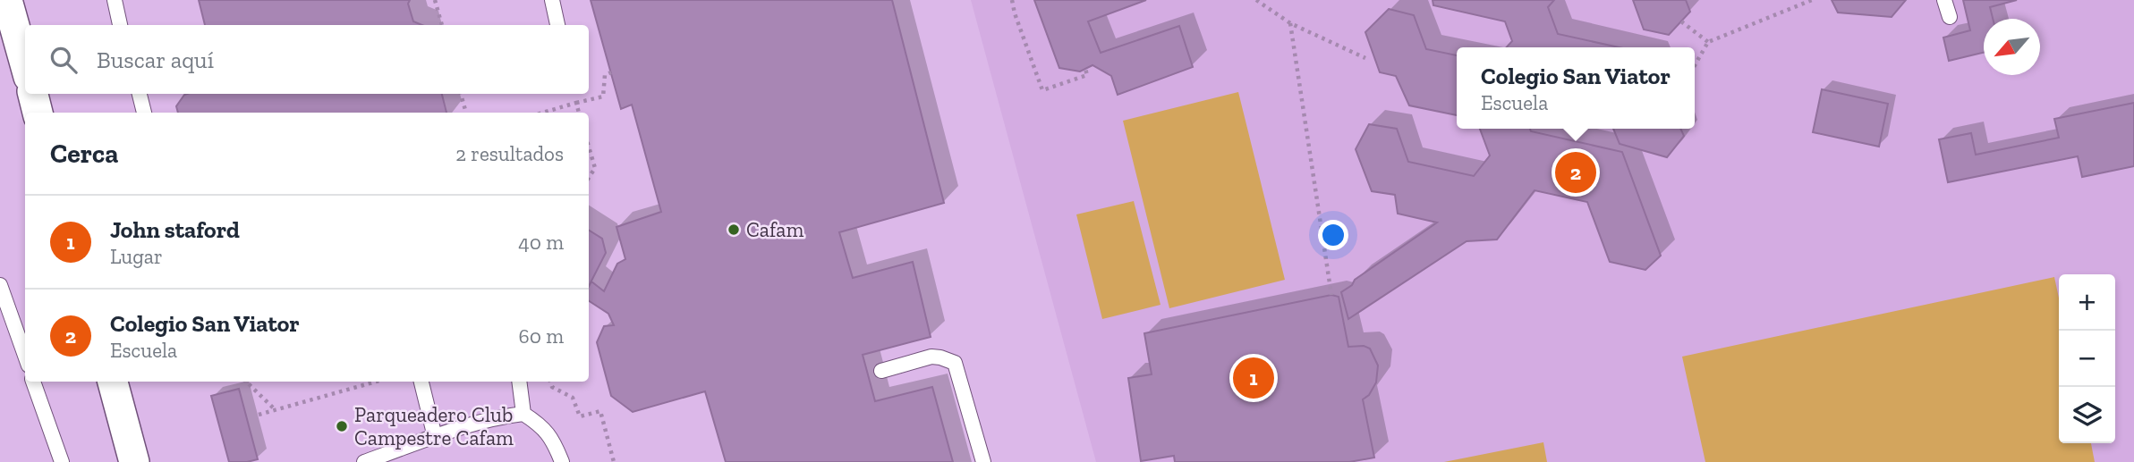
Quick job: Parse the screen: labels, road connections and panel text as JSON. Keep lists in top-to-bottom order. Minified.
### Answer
{"places":["Cafam","Parqueadero Club Campestre Cafam"],"north":"bottom left","page":{"search":"Buscar aquí","popup":["Colegio San Viator","Escuela"],"heading":["Cerca","2 resultados"],"pins":["2","1"],"list":[{"mark":"1","name":"John staford","note":"Lugar","value":"40 m"},{"mark":"2","name":"Colegio San Viator","note":"Escuela","value":"60 m"}],"map_buttons":["+","−"]}}
